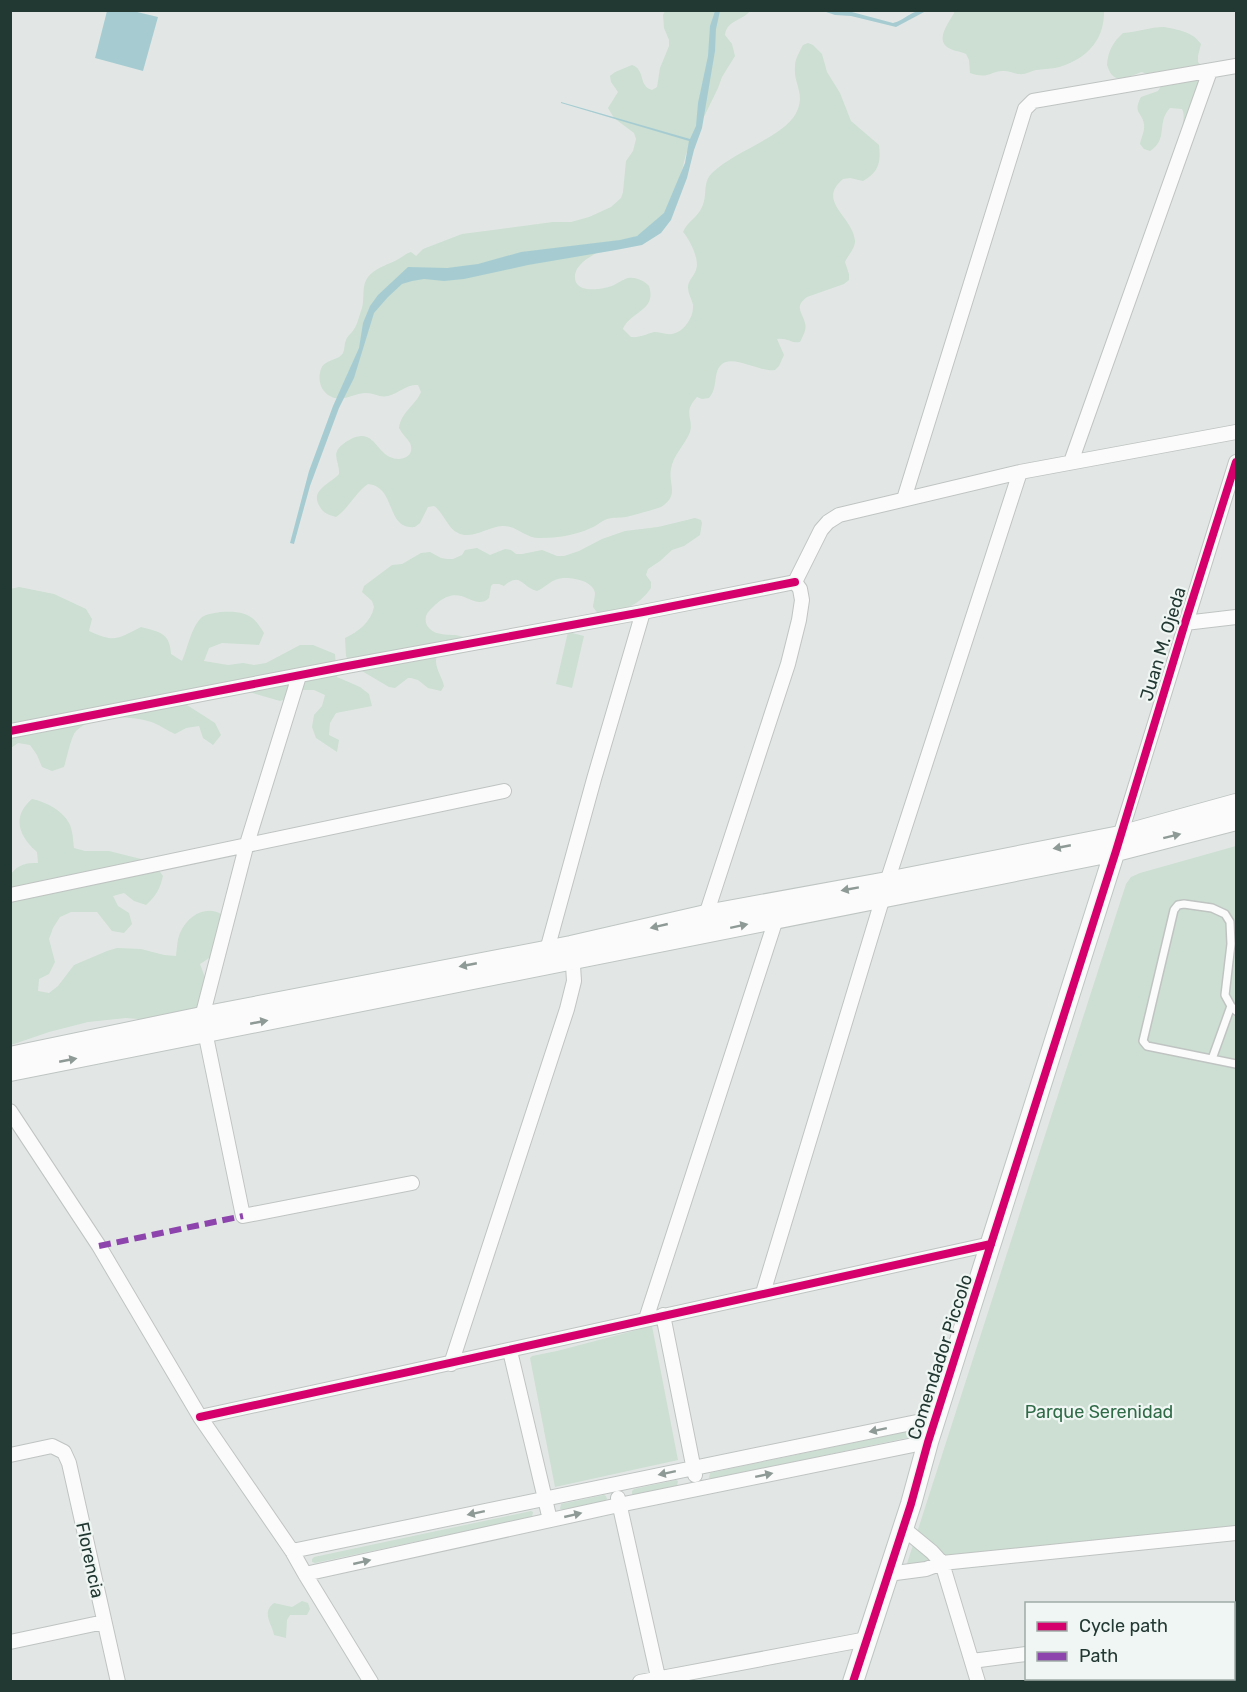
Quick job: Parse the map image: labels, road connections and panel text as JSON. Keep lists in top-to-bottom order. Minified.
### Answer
{"streets":{"main road":["Comendador Piccolo"],"street":["Juan M. Ojeda","Florencia"]},"crossings":[["Juan M. Ojeda","Comendador Piccolo"]],"parks":["Parque Serenidad"],"legend":["Cycle path","Path"]}
